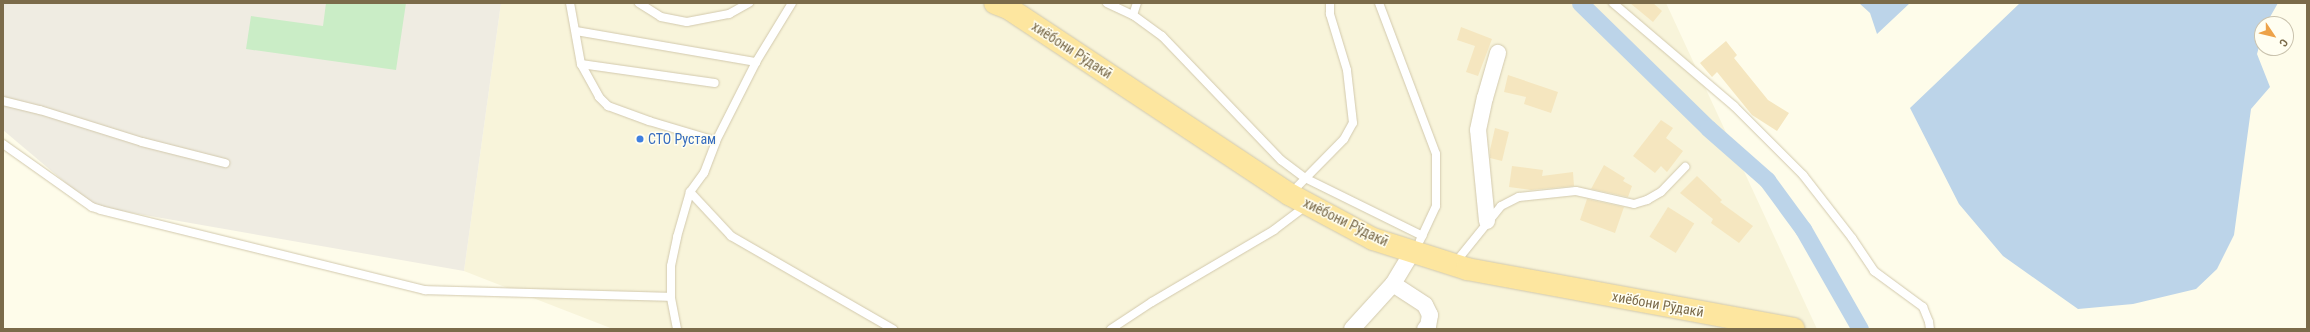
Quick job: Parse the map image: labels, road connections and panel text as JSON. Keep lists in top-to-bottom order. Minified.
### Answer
{"streets":{"highway":["хиёбони Рӯдакӣ"]},"places":["СТО Рустам"],"north":"bottom right"}
